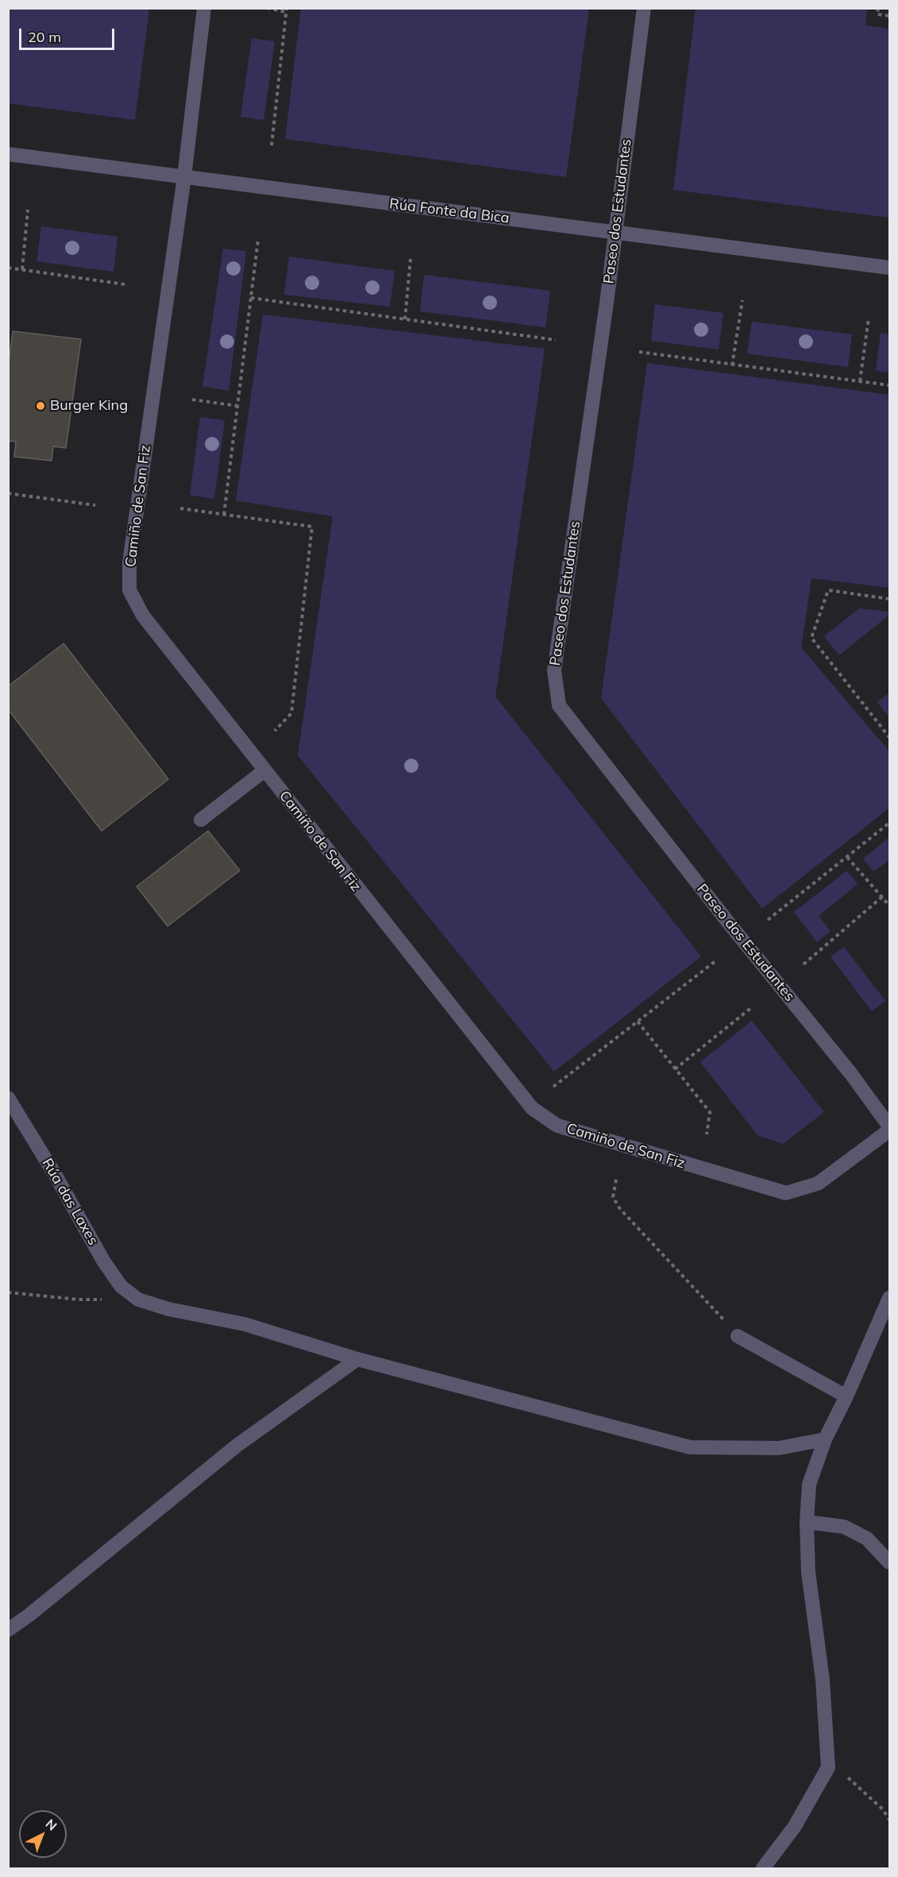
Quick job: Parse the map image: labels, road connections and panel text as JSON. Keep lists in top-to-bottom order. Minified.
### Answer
{"streets":{"street":["Rúa Fonte da Bica","Paseo dos Estudantes","Camiño de San Fiz","Rúa das Laxes"]},"crossings":[["Rúa Fonte da Bica","Paseo dos Estudantes"],["Rúa Fonte da Bica","Camiño de San Fiz"]],"places":["Burger King"],"scale_bar":"20 m","north":"top right"}
